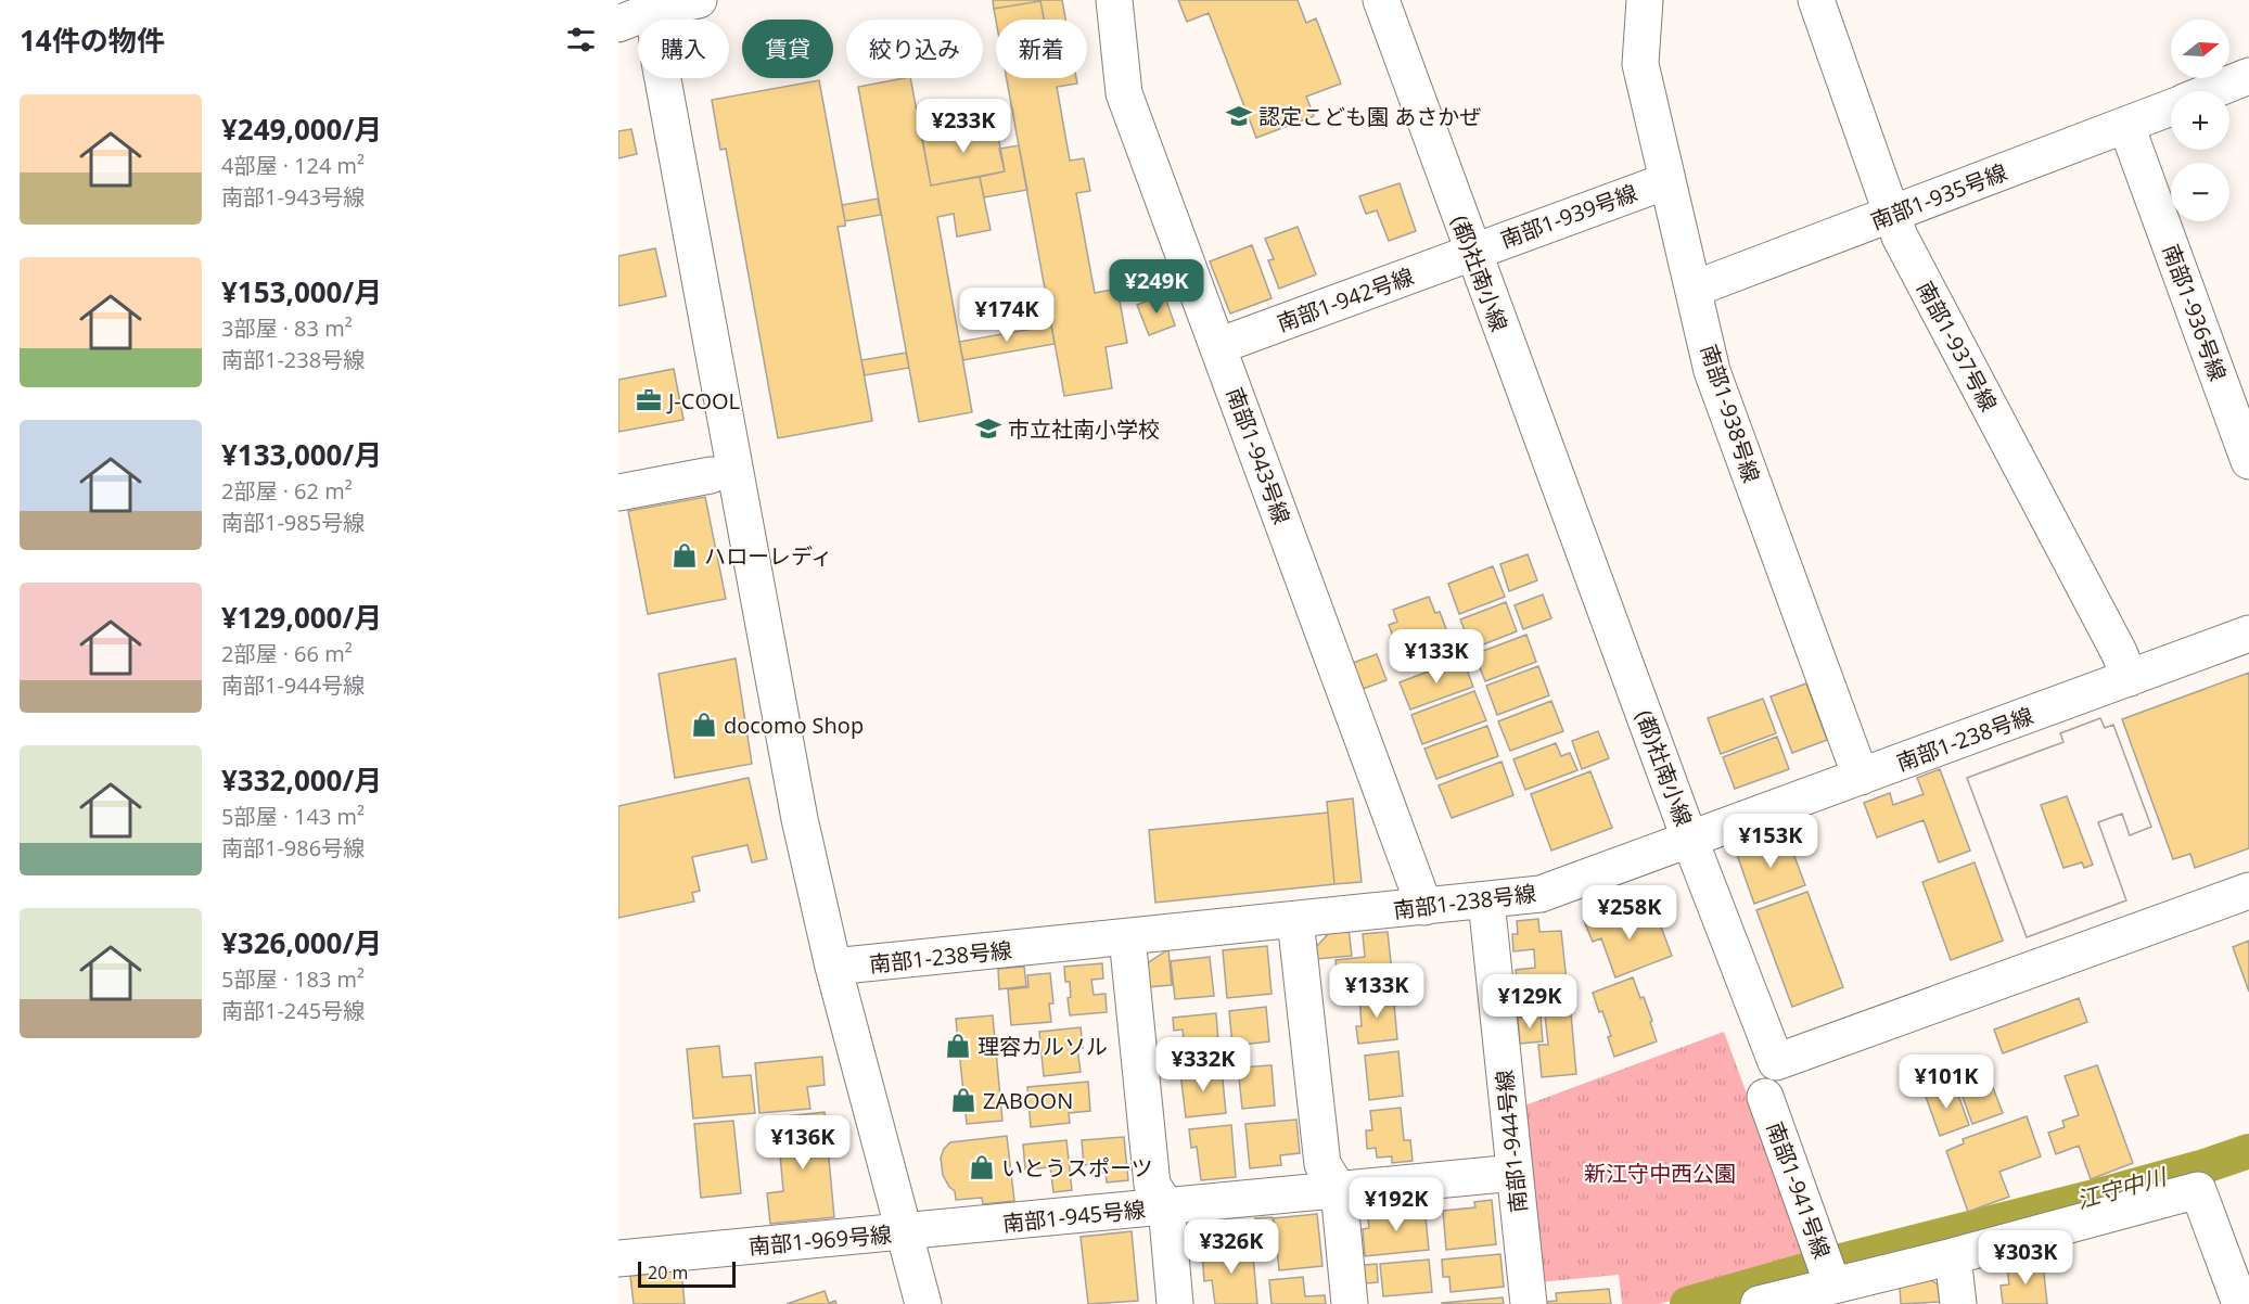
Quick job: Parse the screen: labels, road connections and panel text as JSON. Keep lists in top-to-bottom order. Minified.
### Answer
{"streets":{"street":["南部1-935号線","南部1-939号線","(都)社南小線","南部1-942号線","南部1-936号線","南部1-937号線","南部1-938号線","南部1-943号線","南部1-238号線","南部1-944号線","南部1-941号線","南部1-945号線","南部1-969号線"]},"crossings":[["南部1-935号線","南部1-936号線"],["南部1-935号線","南部1-937号線"],["南部1-935号線","南部1-938号線"],["南部1-939号線","(都)社南小線"],["南部1-939号線","南部1-942号線"],["南部1-939号線","南部1-938号線"],["(都)社南小線","南部1-942号線"],["(都)社南小線","南部1-238号線"],["南部1-942号線","南部1-943号線"],["南部1-937号線","南部1-238号線"],["南部1-938号線","南部1-238号線"],["南部1-943号線","南部1-238号線"],["南部1-238号線","南部1-944号線"],["南部1-944号線","南部1-945号線"],["南部1-945号線","南部1-969号線"]],"water":["江守中川"],"parks":["新江守中西公園"],"places":{"school or university":["認定こども園 あさかぜ","市立社南小学校"],"office":["J-COOL"],"shop":["ハローレディ","docomo Shop","理容カルソル","ZABOON","いとうスポーツ"]},"scale_bar":"20 m","north":"right","page":{"heading":"14件の物件","map_buttons":["+","−"],"chip":["購入","賃貸","絞り込み","新着"],"list":[{"name":"¥249,000/月","note":"4部屋 · 124 m² · 南部1-943号線"},{"name":"¥153,000/月","note":"3部屋 · 83 m² · 南部1-238号線"},{"name":"¥133,000/月","note":"2部屋 · 62 m² · 南部1-985号線"},{"name":"¥129,000/月","note":"2部屋 · 66 m² · 南部1-944号線"},{"name":"¥332,000/月","note":"5部屋 · 143 m² · 南部1-986号線"},{"name":"¥326,000/月","note":"5部屋 · 183 m² · 南部1-245号線"}],"price":["¥233K","¥249K","¥174K","¥133K","¥153K","¥258K","¥133K","¥129K","¥332K","¥101K","¥136K","¥192K","¥326K","¥303K"],"scale":"20 m"}}
